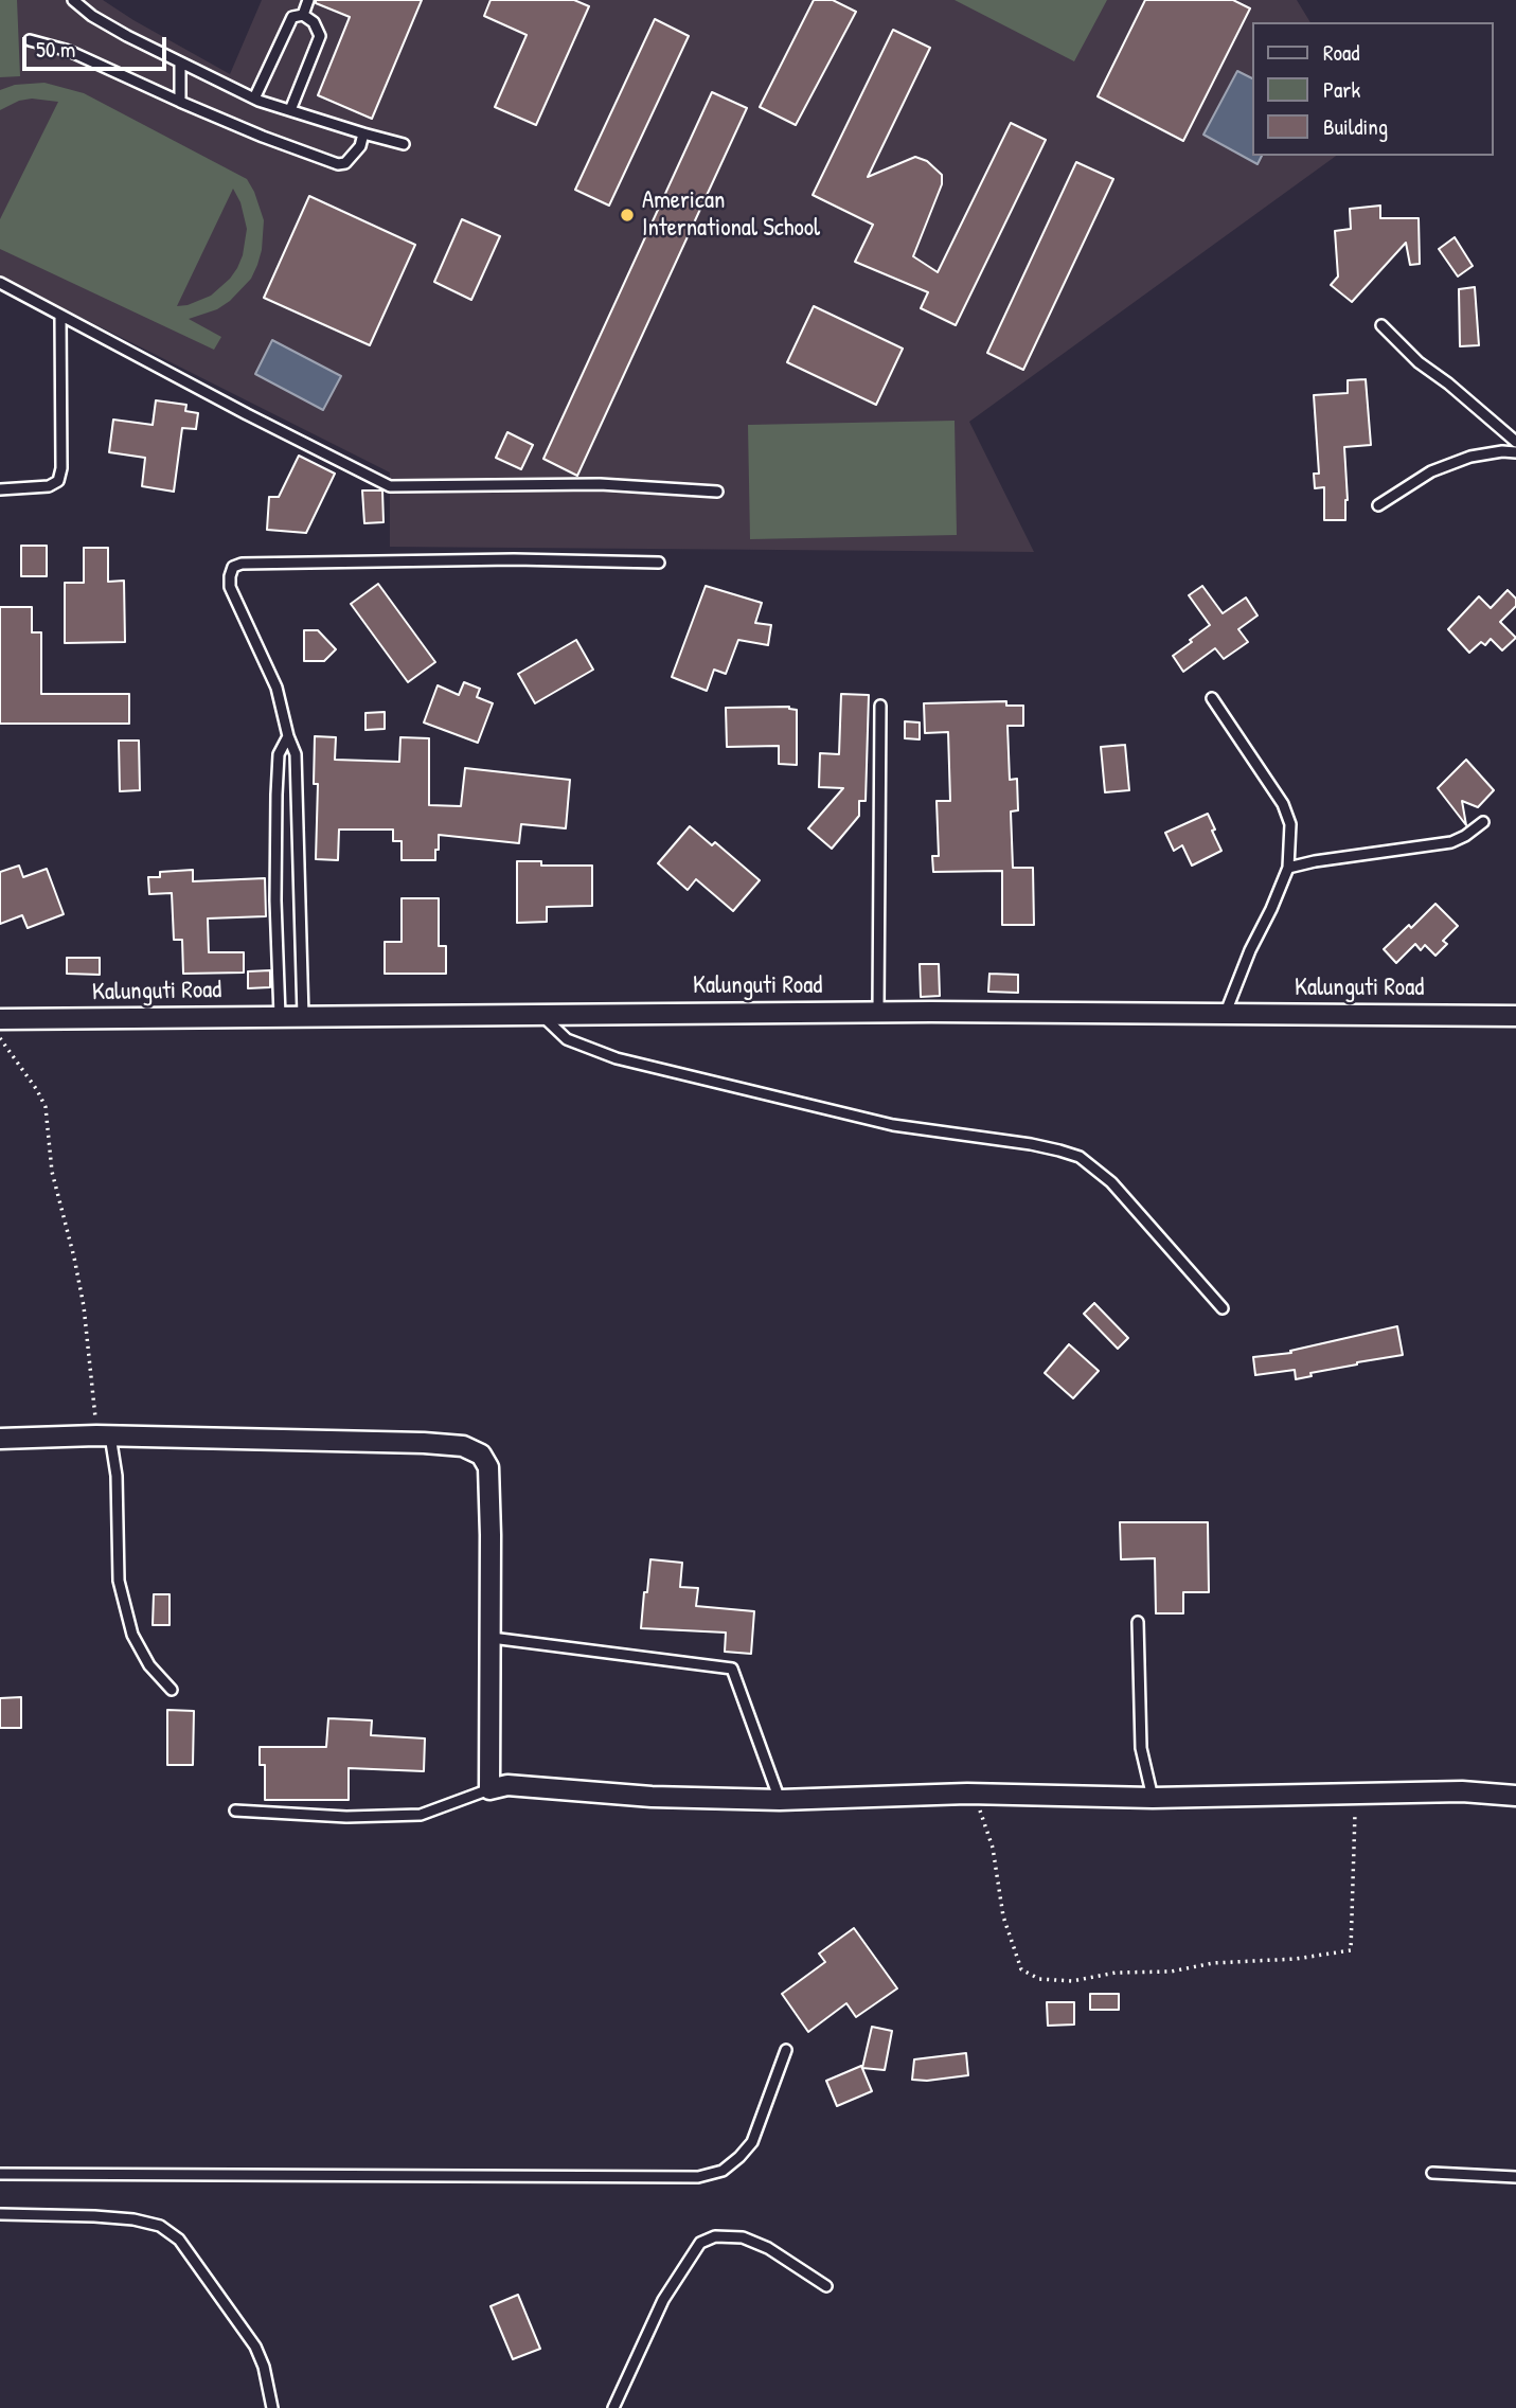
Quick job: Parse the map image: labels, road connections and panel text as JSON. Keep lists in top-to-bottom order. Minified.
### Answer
{"streets":{"street":["Kalunguti Road"]},"places":["American International School"],"legend":["Road","Park","Building"],"scale_bar":"50 m"}
